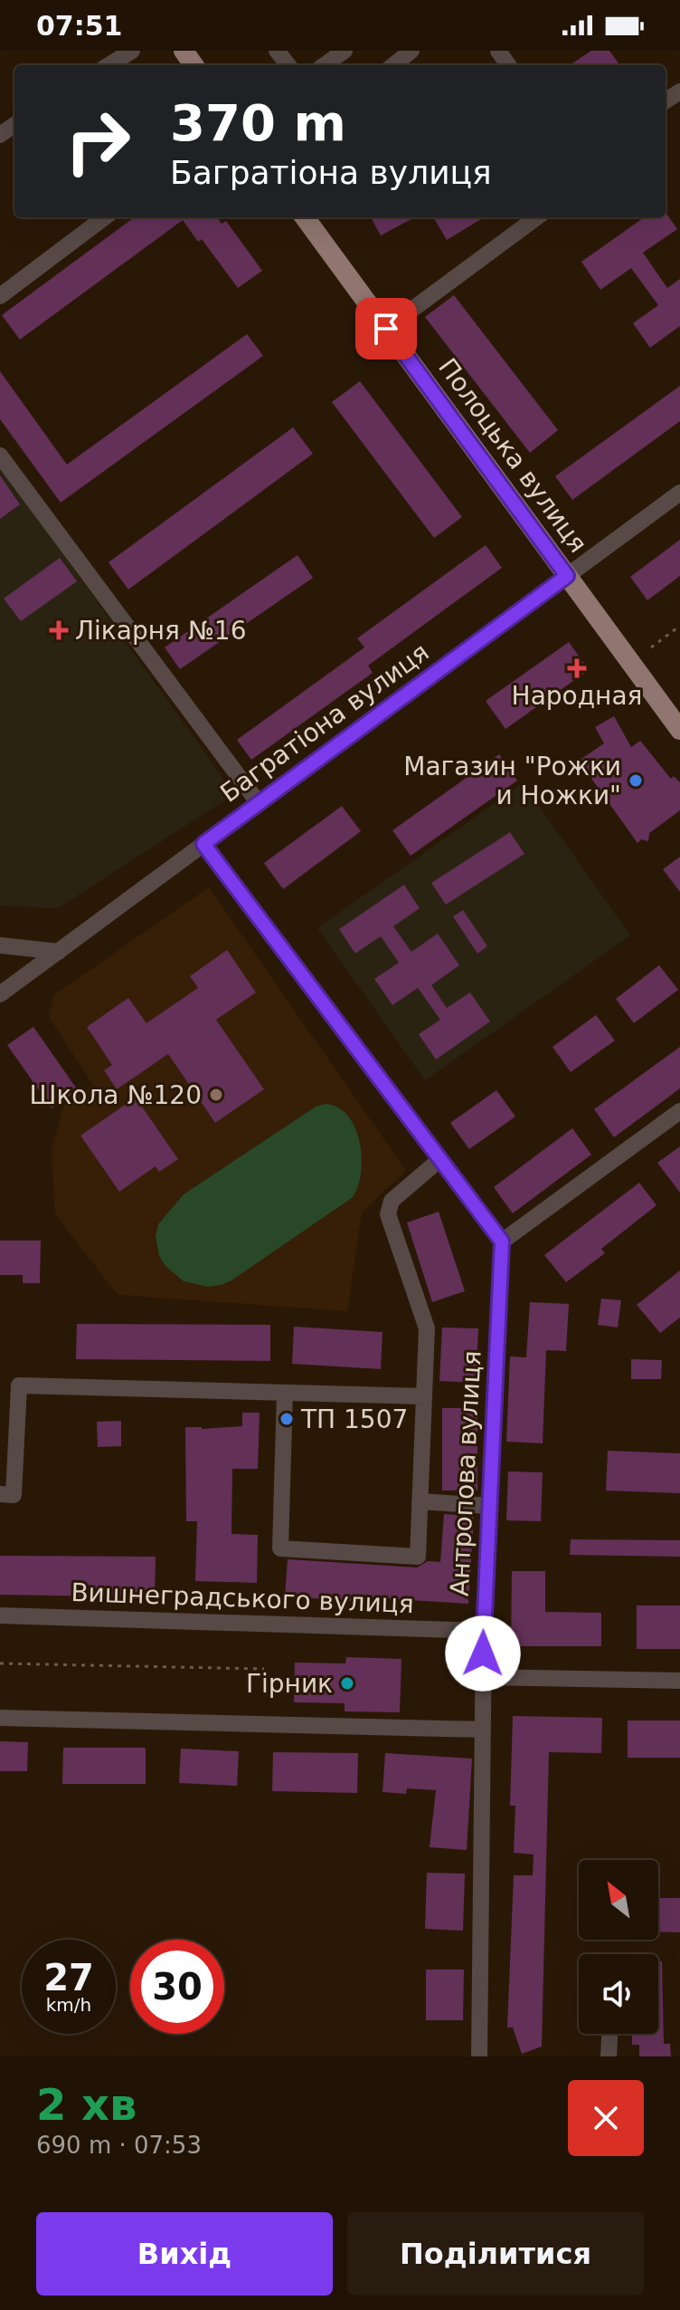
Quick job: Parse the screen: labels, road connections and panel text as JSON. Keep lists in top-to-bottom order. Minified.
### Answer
{"streets":{"main road":["Полоцька вулиця"],"street":["Багратіона вулиця","Антропова вулиця","Вишнеградського вулиця"]},"crossings":[["Полоцька вулиця","Багратіона вулиця"],["Антропова вулиця","Вишнеградського вулиця"]],"places":{"health":["Лікарня №16","Народная"],"other":["Магазин \"Рожки и Ножки\"","Школа №120","ТП 1507","Гірник"]},"north":"top left","page":{"status":"07:51","turn":["370 m","Багратіона вулиця"],"speed":"27 km/h","limit":"30","heading":["2 хв","690 m · 07:53"],"buttons":["Вихід","Поділитися"]}}
